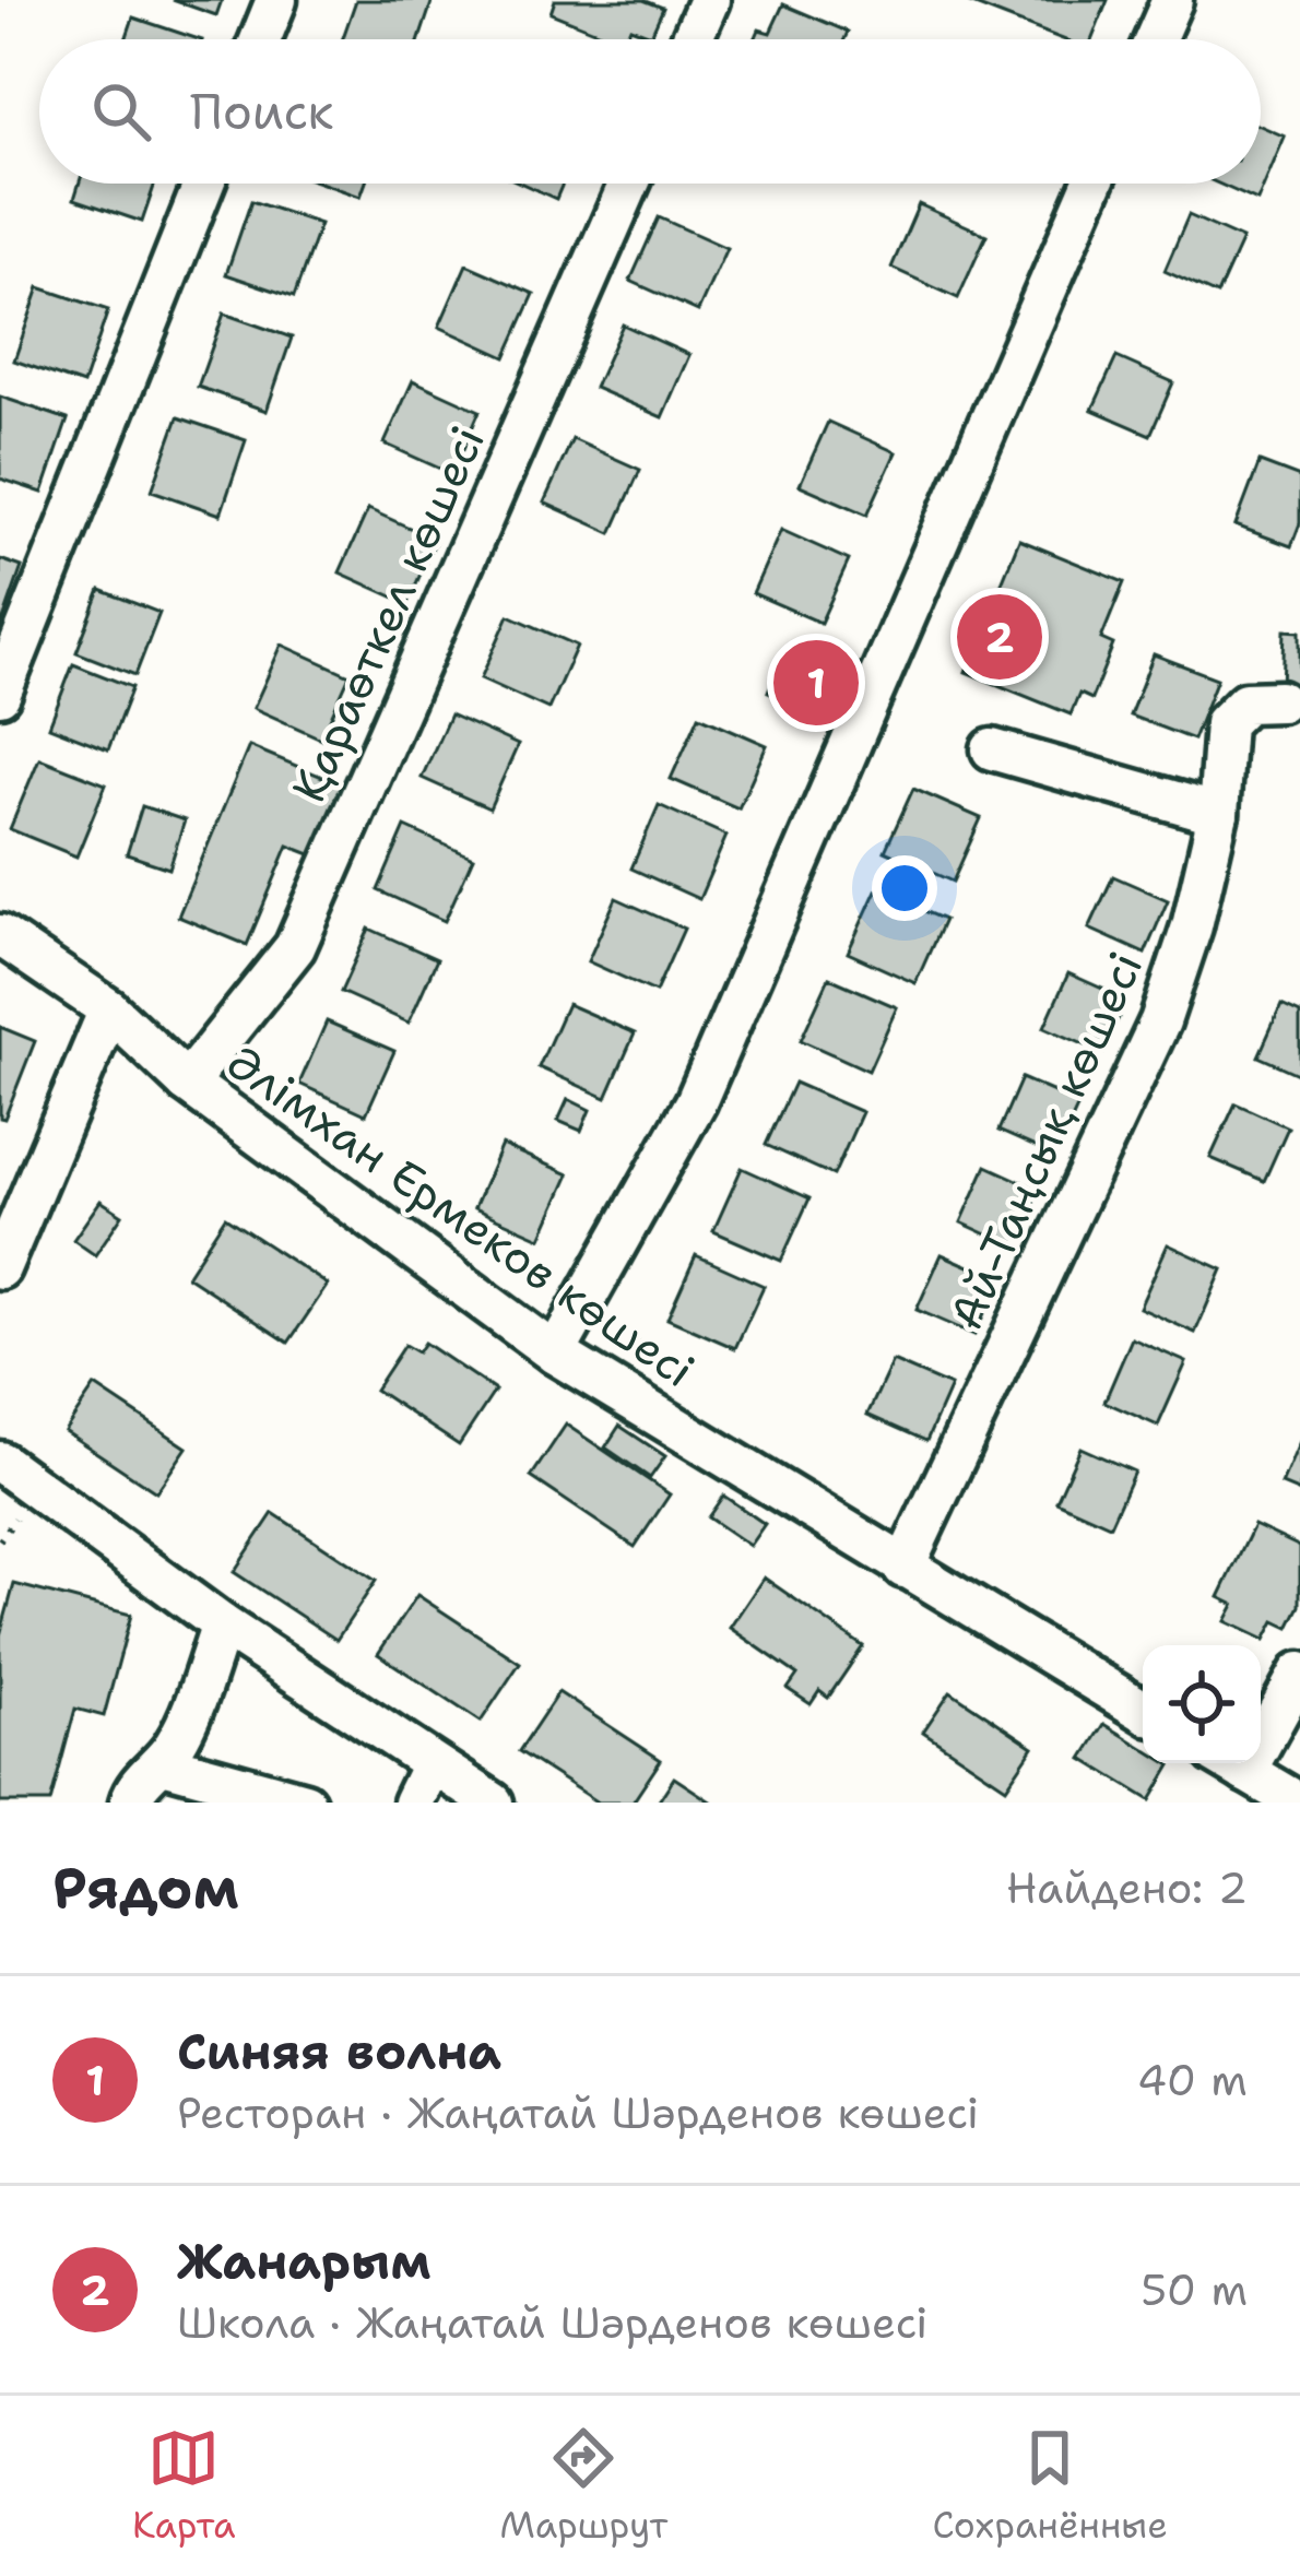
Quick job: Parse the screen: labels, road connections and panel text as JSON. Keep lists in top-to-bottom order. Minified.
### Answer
{"streets":{"street":["Қараөткел көшесі","Ай-Таңсық көшесі","Әлімхан Ермеков көшесі"]},"crossings":[["Қараөткел көшесі","Әлімхан Ермеков көшесі"],["Ай-Таңсық көшесі","Әлімхан Ермеков көшесі"]],"page":{"search":"Поиск","pins":["2","1"],"heading":["Рядом","Найдено: 2"],"list":[{"mark":"1","name":"Синяя волна","note":"Ресторан · Жаңатай Шәрденов көшесі","value":"40 m"},{"mark":"2","name":"Жанарым","note":"Школа · Жаңатай Шәрденов көшесі","value":"50 m"}],"nav":["Карта","Маршрут","Сохранённые"]}}
